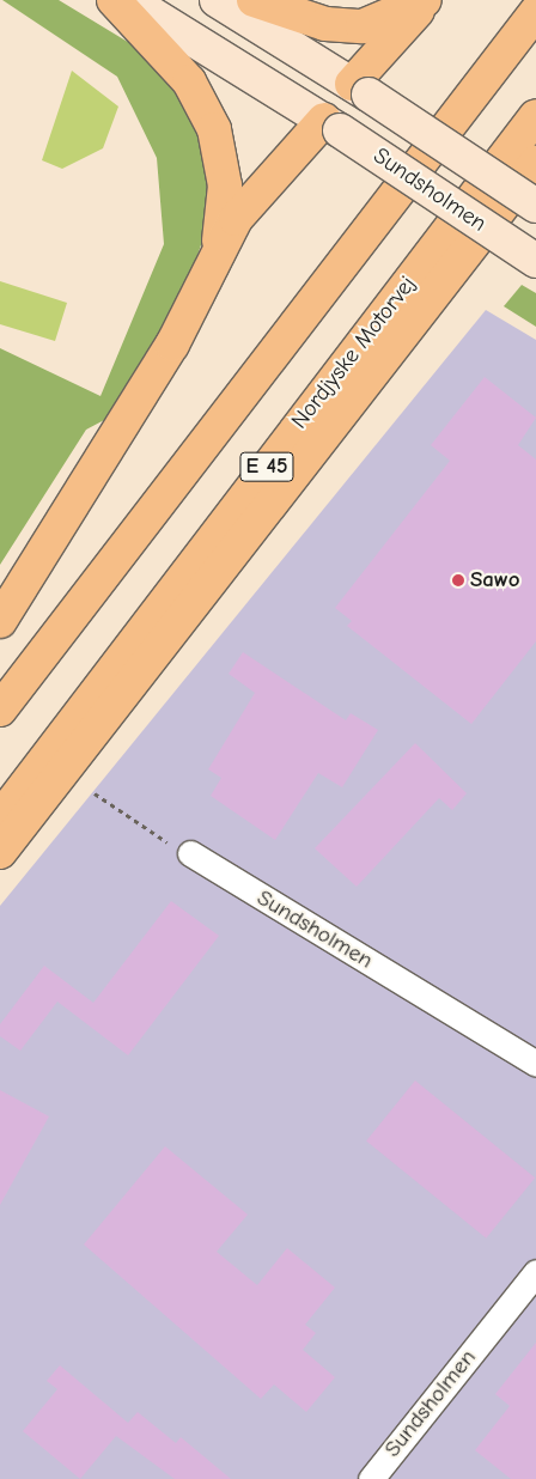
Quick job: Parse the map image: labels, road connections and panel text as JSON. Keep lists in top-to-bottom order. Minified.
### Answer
{"streets":{"highway":["Nordjyske Motorvej","E 45"],"street":["Sundsholmen"]},"places":["Sawo"]}
